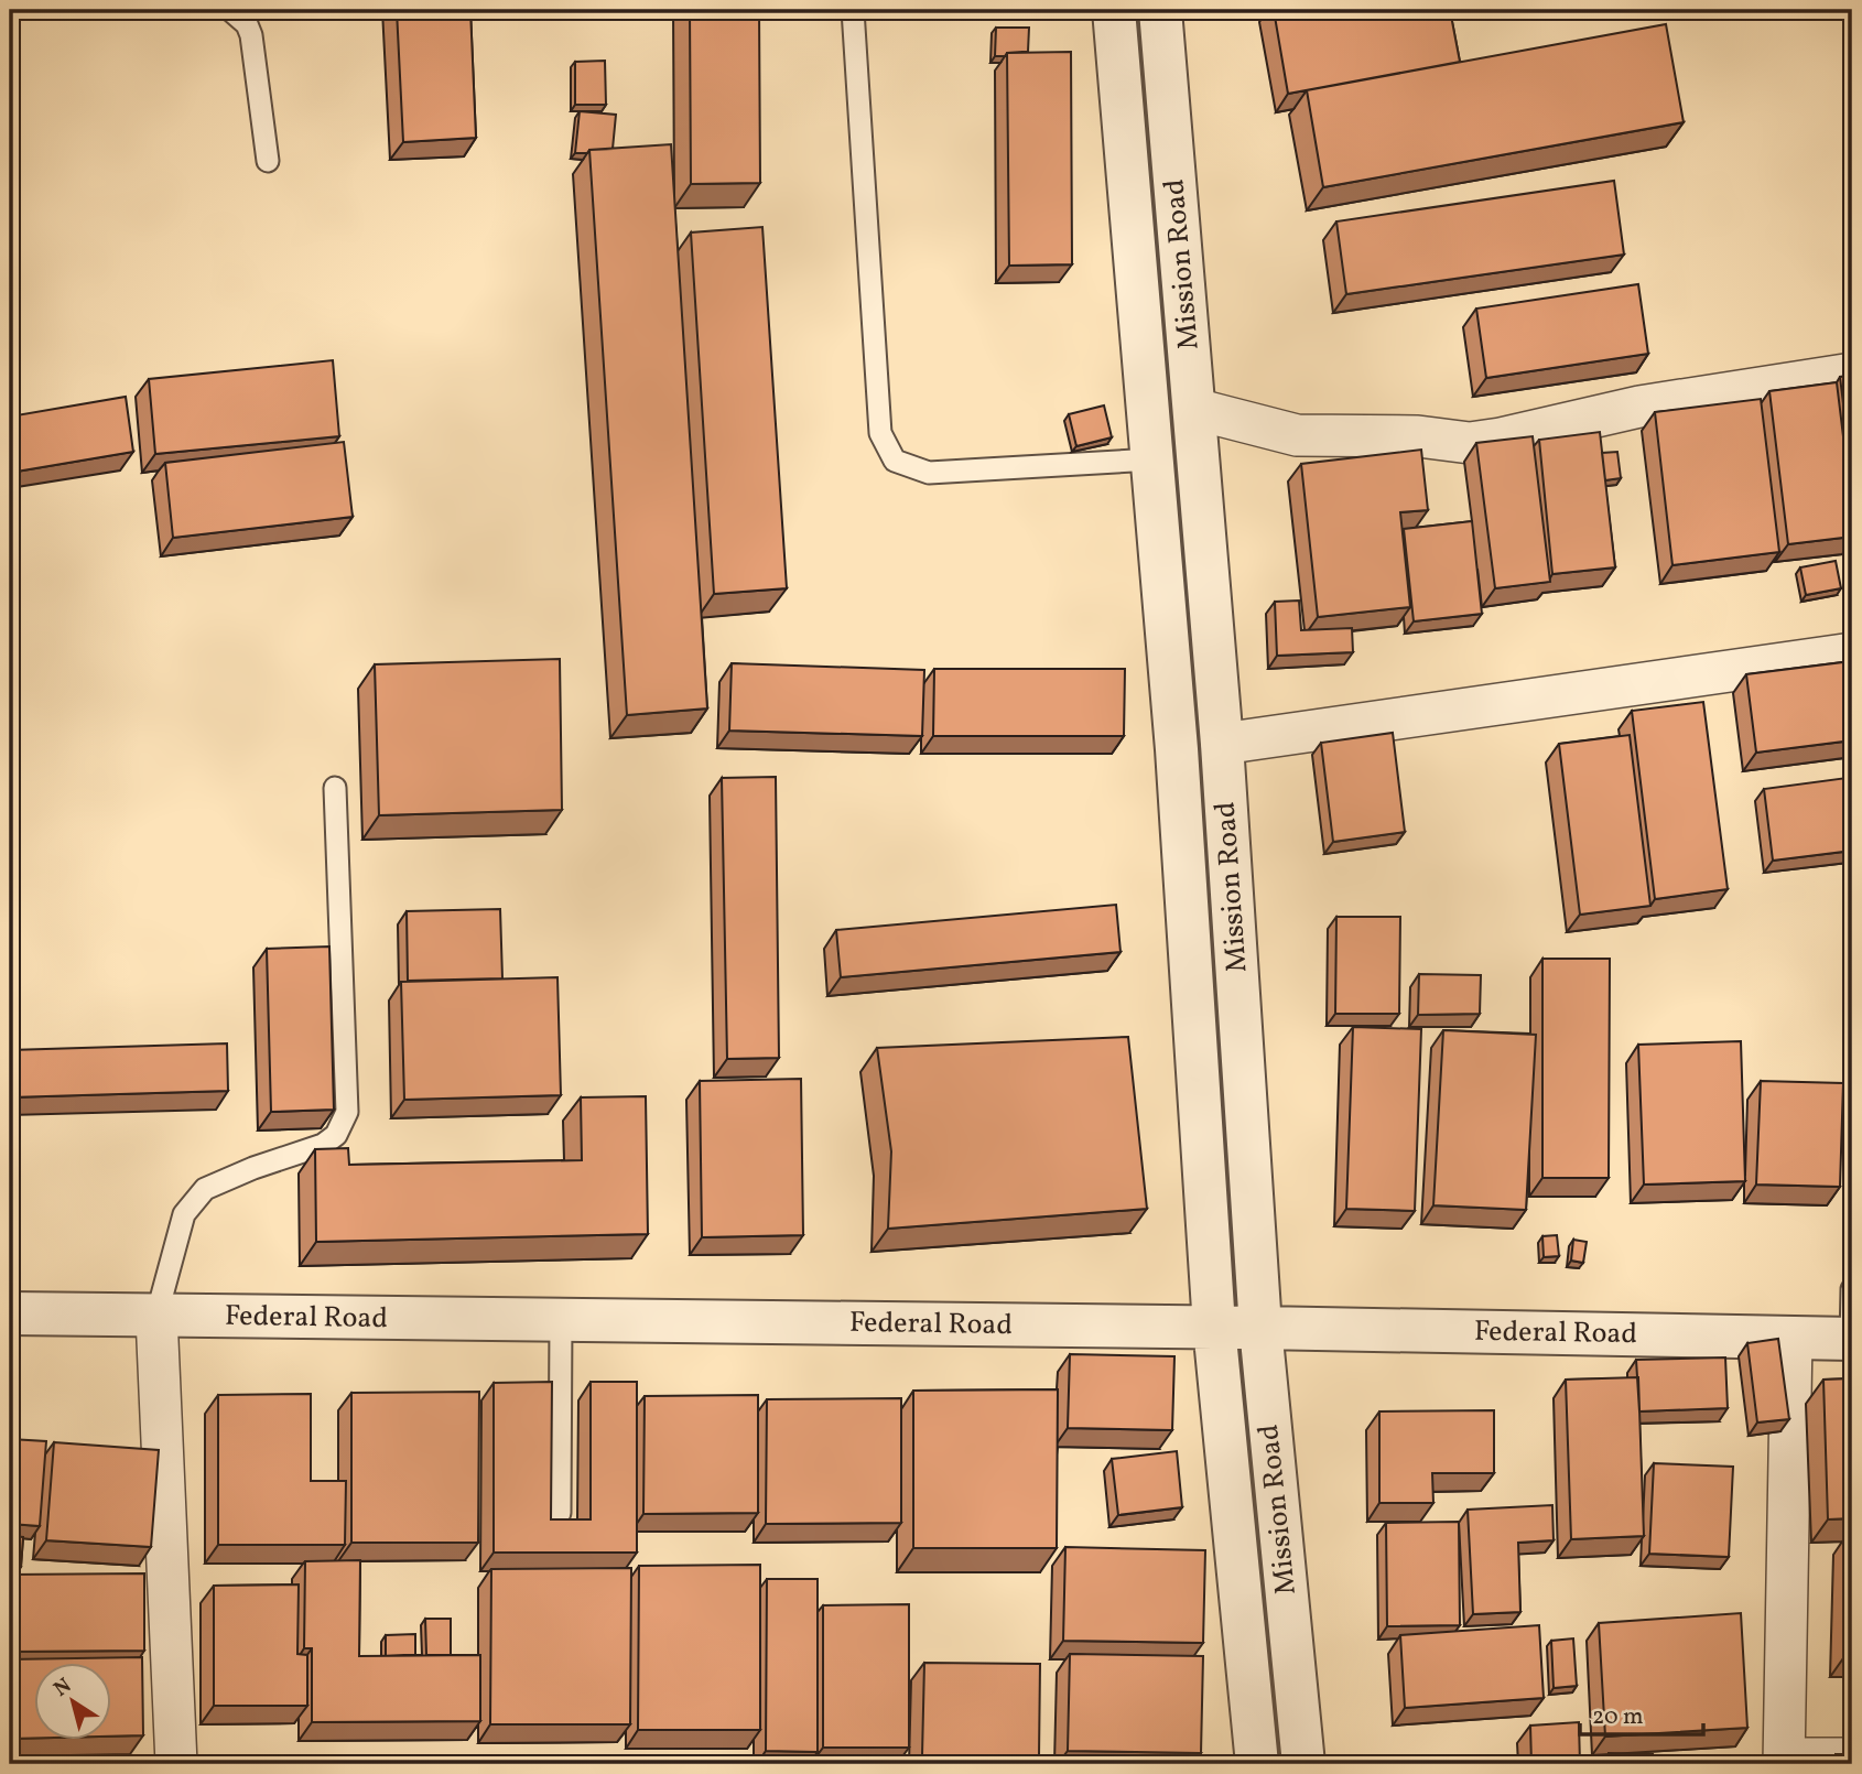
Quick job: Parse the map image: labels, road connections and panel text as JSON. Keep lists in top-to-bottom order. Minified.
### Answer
{"streets":{"street":["Mission Road","Federal Road"]},"crossings":[["Mission Road","Federal Road"]],"scale_bar":"20 m","north":"top left"}
